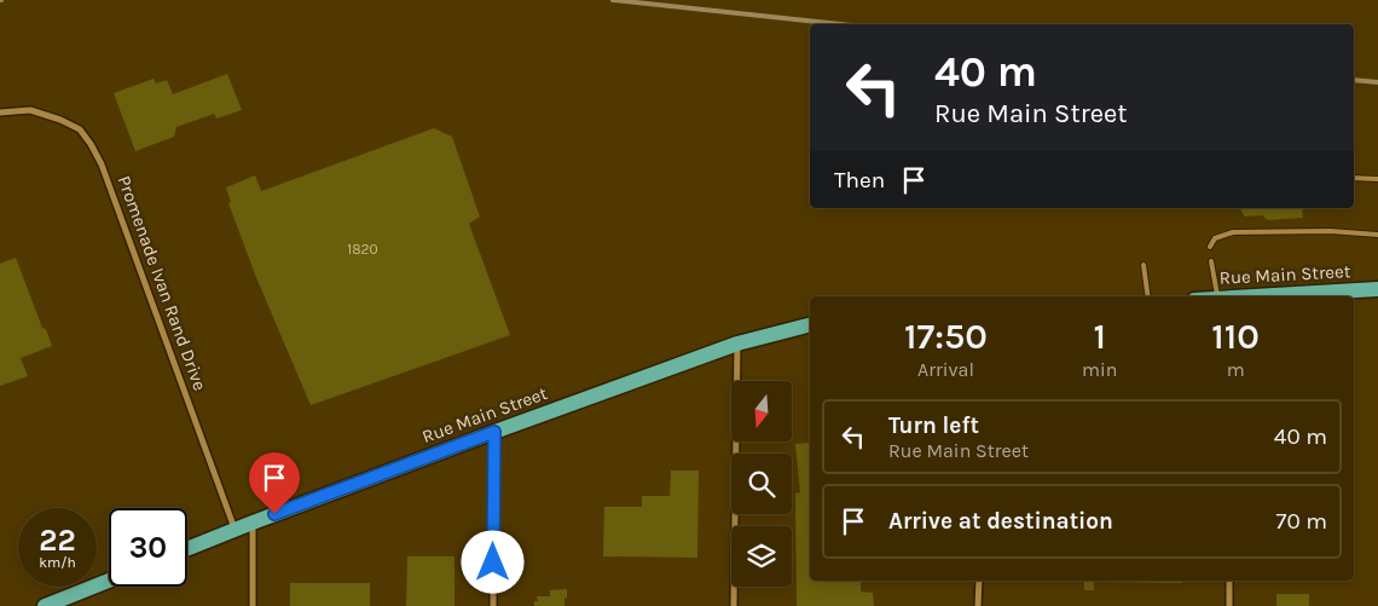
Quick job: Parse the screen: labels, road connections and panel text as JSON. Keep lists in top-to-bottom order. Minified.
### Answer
{"streets":{"main road":["Rue Main Street"],"street":["Promenade Ivan Rand Drive"]},"crossings":[["Rue Main Street","Promenade Ivan Rand Drive"]],"house_numbers":["1820"],"north":"bottom","page":{"turn":["40 m","Rue Main Street"],"then":"Then","eta":["17:50","Arrival","1","min","110","m"],"list":[{"name":"Turn left","note":"Rue Main Street","value":"40 m"},{"name":"Arrive at destination","value":"70 m"}],"speed":"22 km/h","limit":"30"}}
